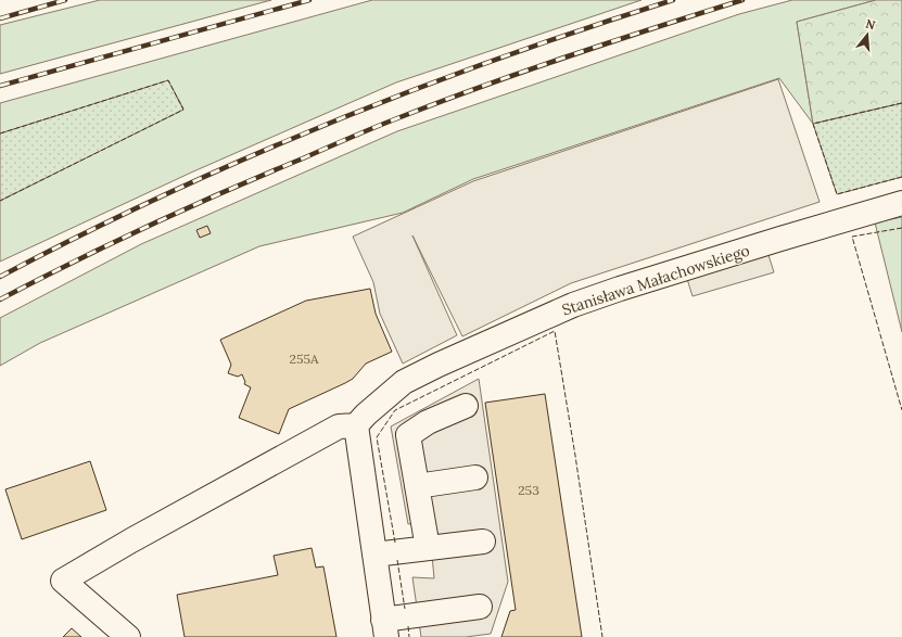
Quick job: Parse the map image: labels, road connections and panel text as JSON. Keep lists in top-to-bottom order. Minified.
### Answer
{"streets":{"street":["Stanisława Małachowskiego"]},"house_numbers":["255A","253"],"north":"top"}
